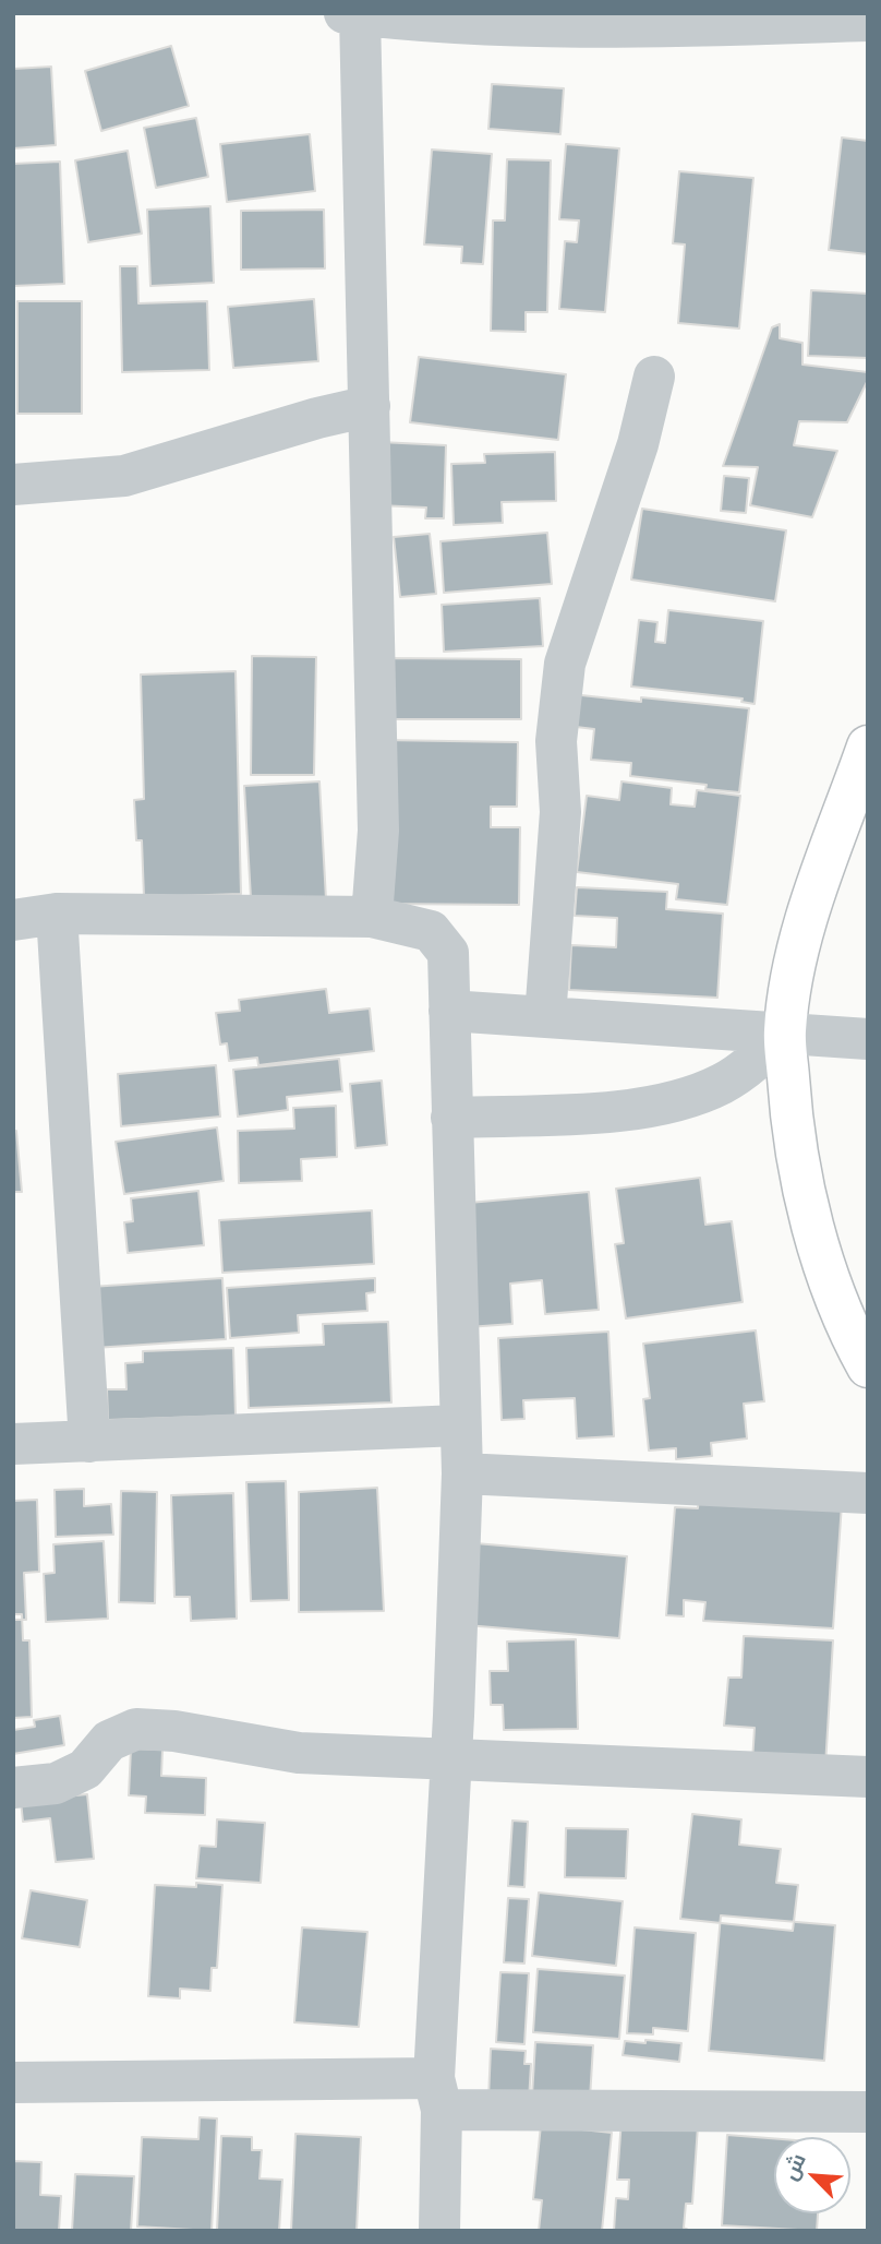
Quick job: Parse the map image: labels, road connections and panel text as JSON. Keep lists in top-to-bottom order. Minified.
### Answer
{"north":"top left"}
